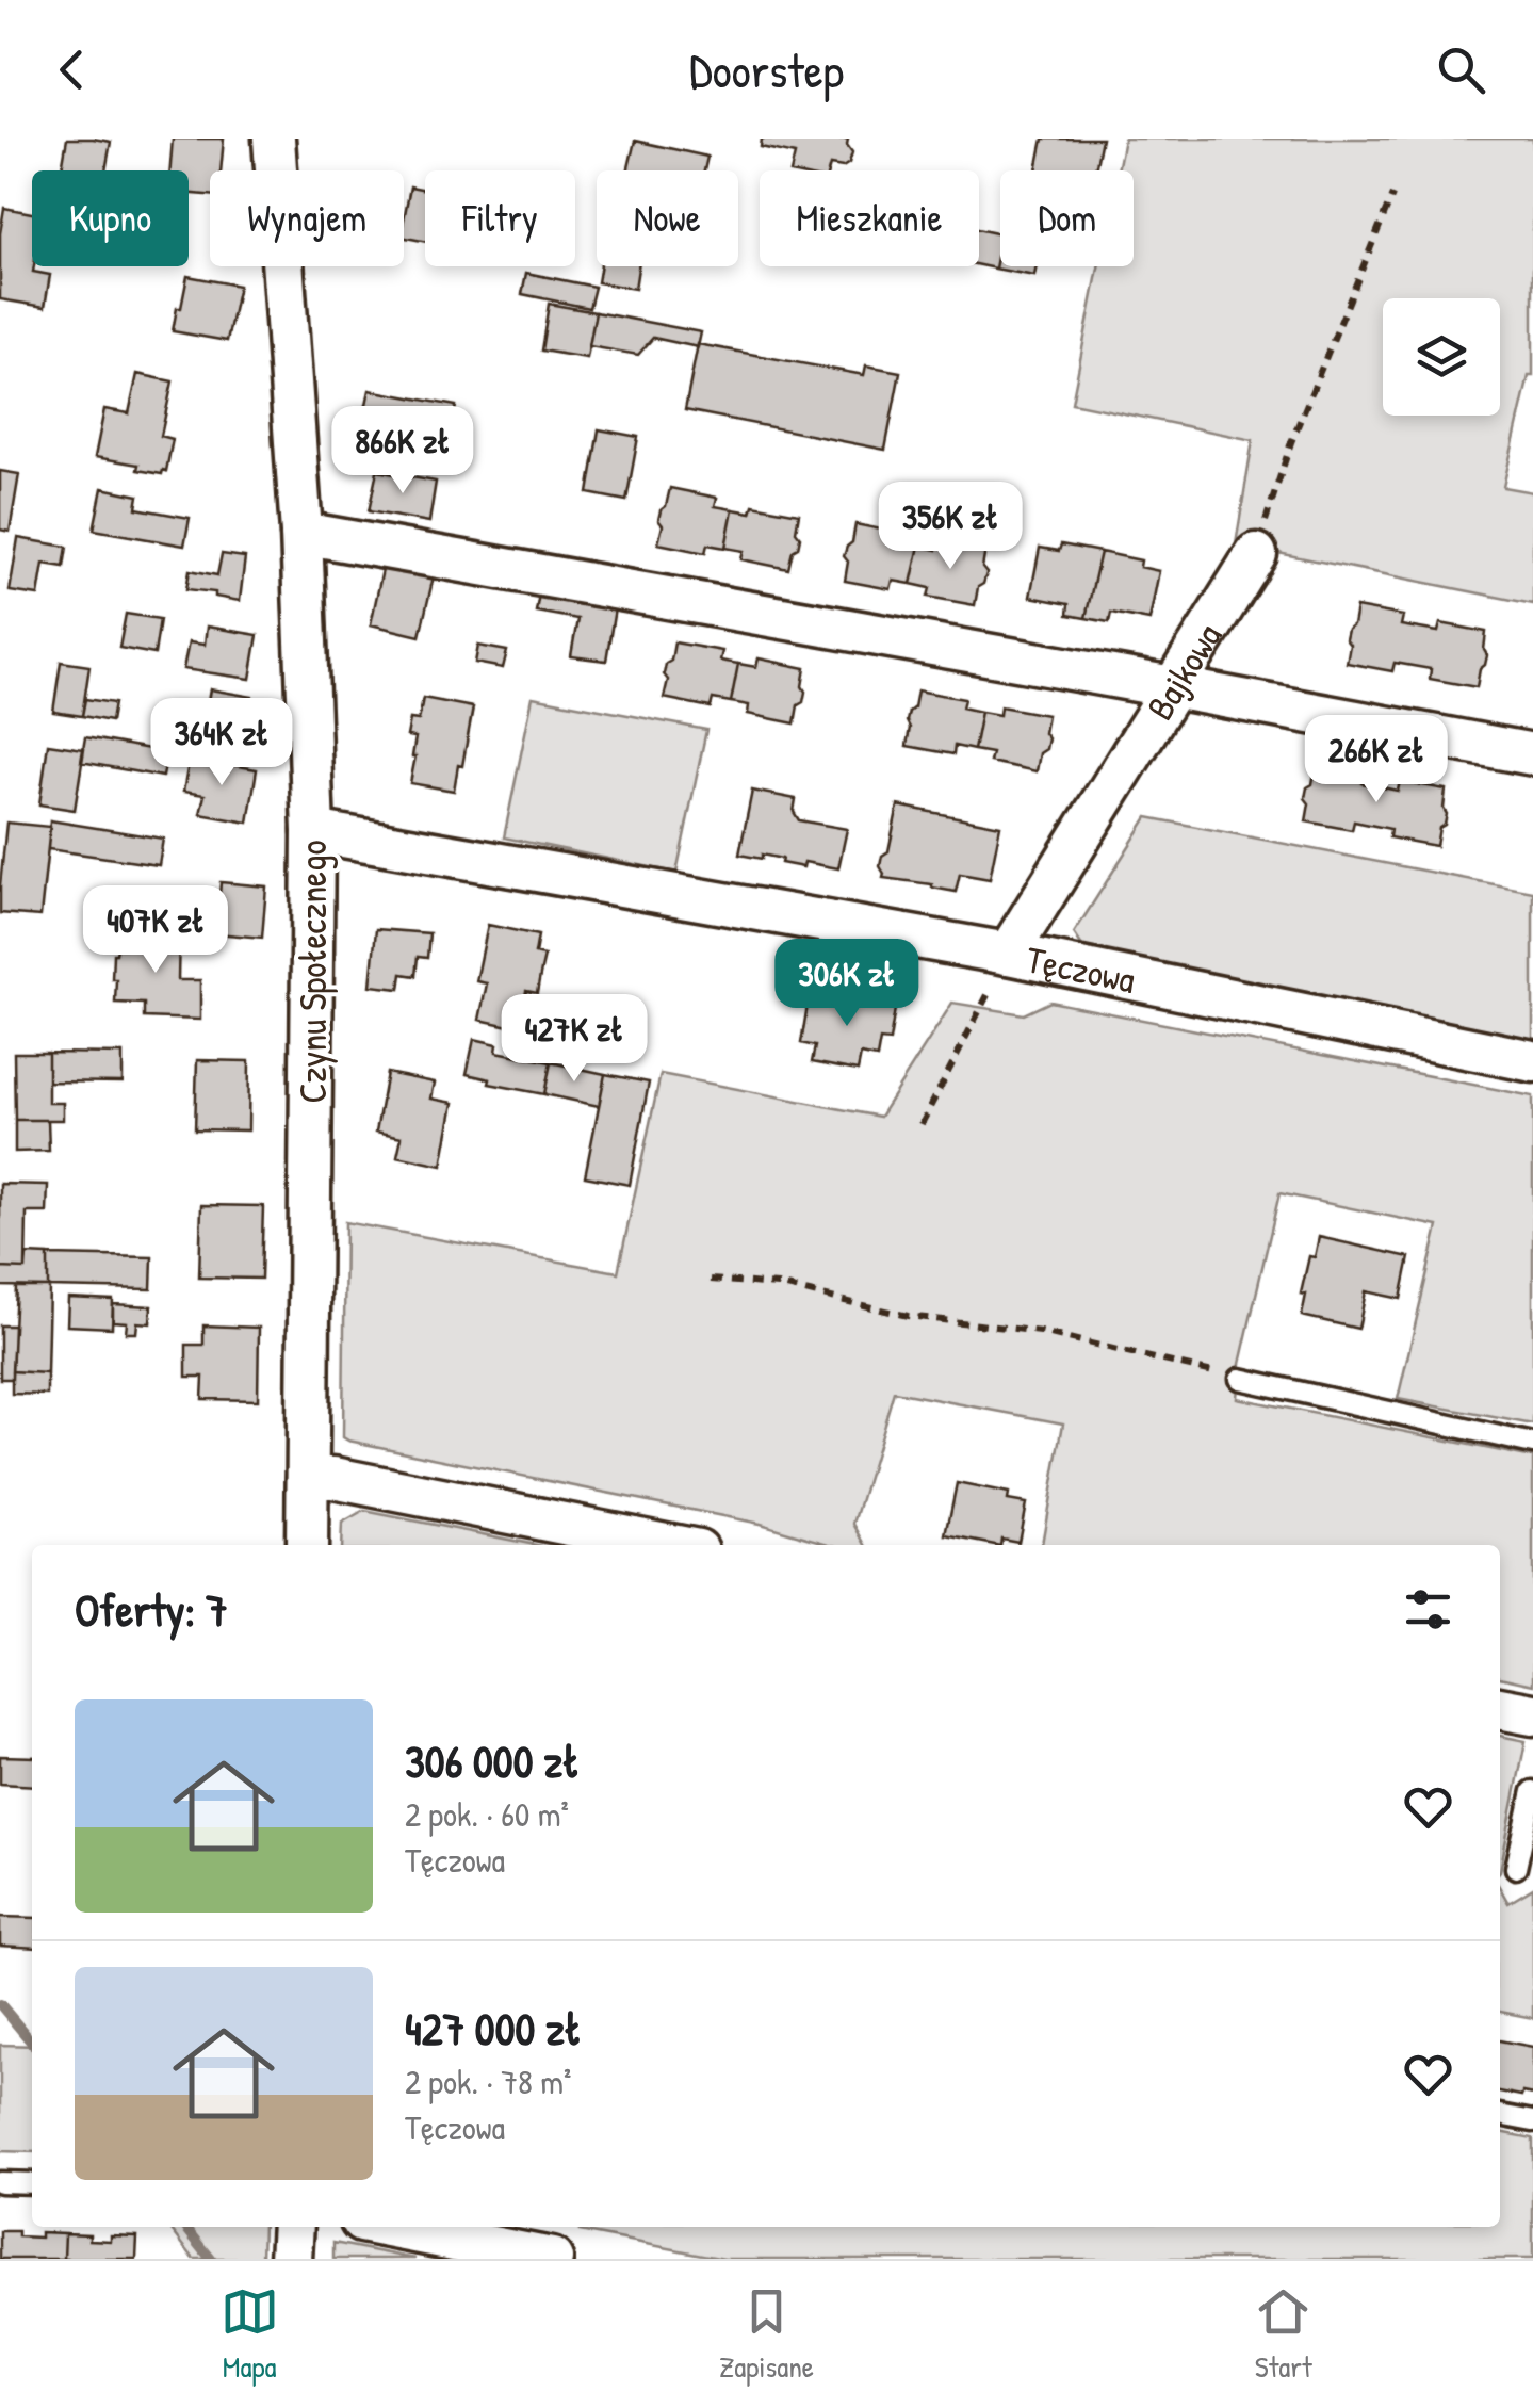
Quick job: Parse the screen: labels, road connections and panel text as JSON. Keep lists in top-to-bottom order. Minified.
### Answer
{"streets":{"street":["Bajkowa","Tęczowa","Czynu Społecznego"]},"crossings":[["Bajkowa","Tęczowa"],["Tęczowa","Czynu Społecznego"]],"page":{"header":"Doorstep","chip":["Kupno","Wynajem","Filtry","Nowe","Mieszkanie","Dom"],"price":["866K zł","356K zł","364K zł","266K zł","407K zł","306K zł","427K zł"],"heading":"Oferty: 7","list":[{"name":"306 000 zł","note":"2 pok. · 60 m² · Tęczowa"},{"name":"427 000 zł","note":"2 pok. · 78 m² · Tęczowa"}],"tabs":["Mapa","Zapisane","Start"]}}
